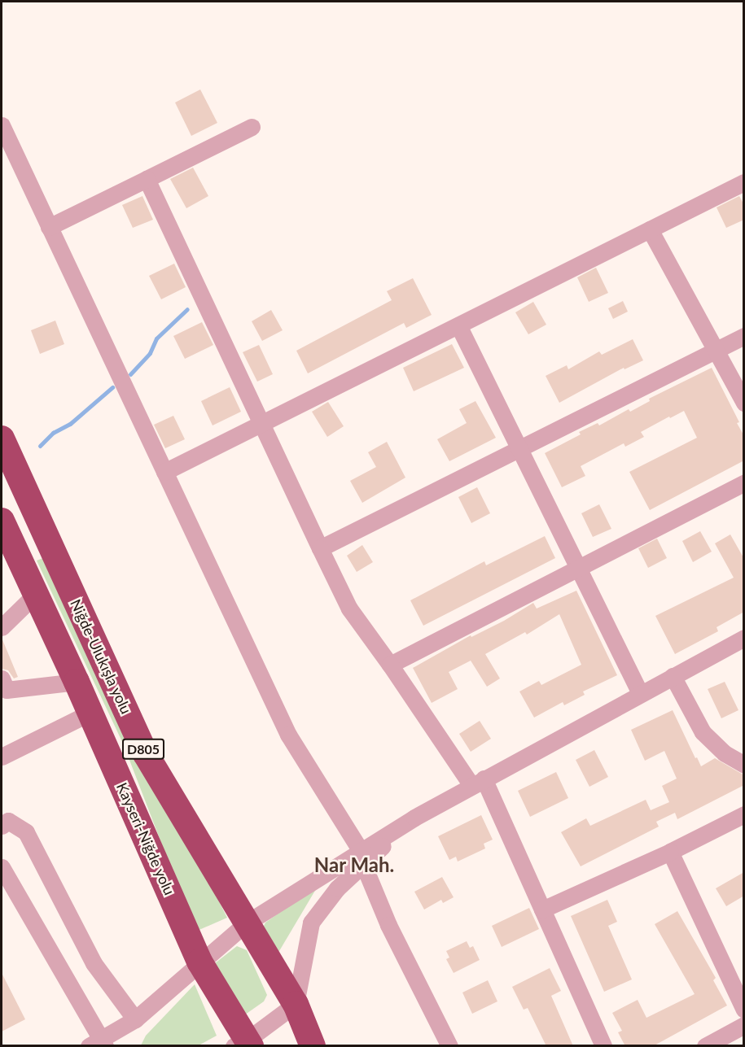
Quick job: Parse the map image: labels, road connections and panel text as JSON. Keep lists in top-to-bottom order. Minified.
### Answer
{"streets":{"highway":["Niğde-Ulukışla yolu","D805","Kayseri-Niğde yolu"]},"districts":["Nar Mah."]}
